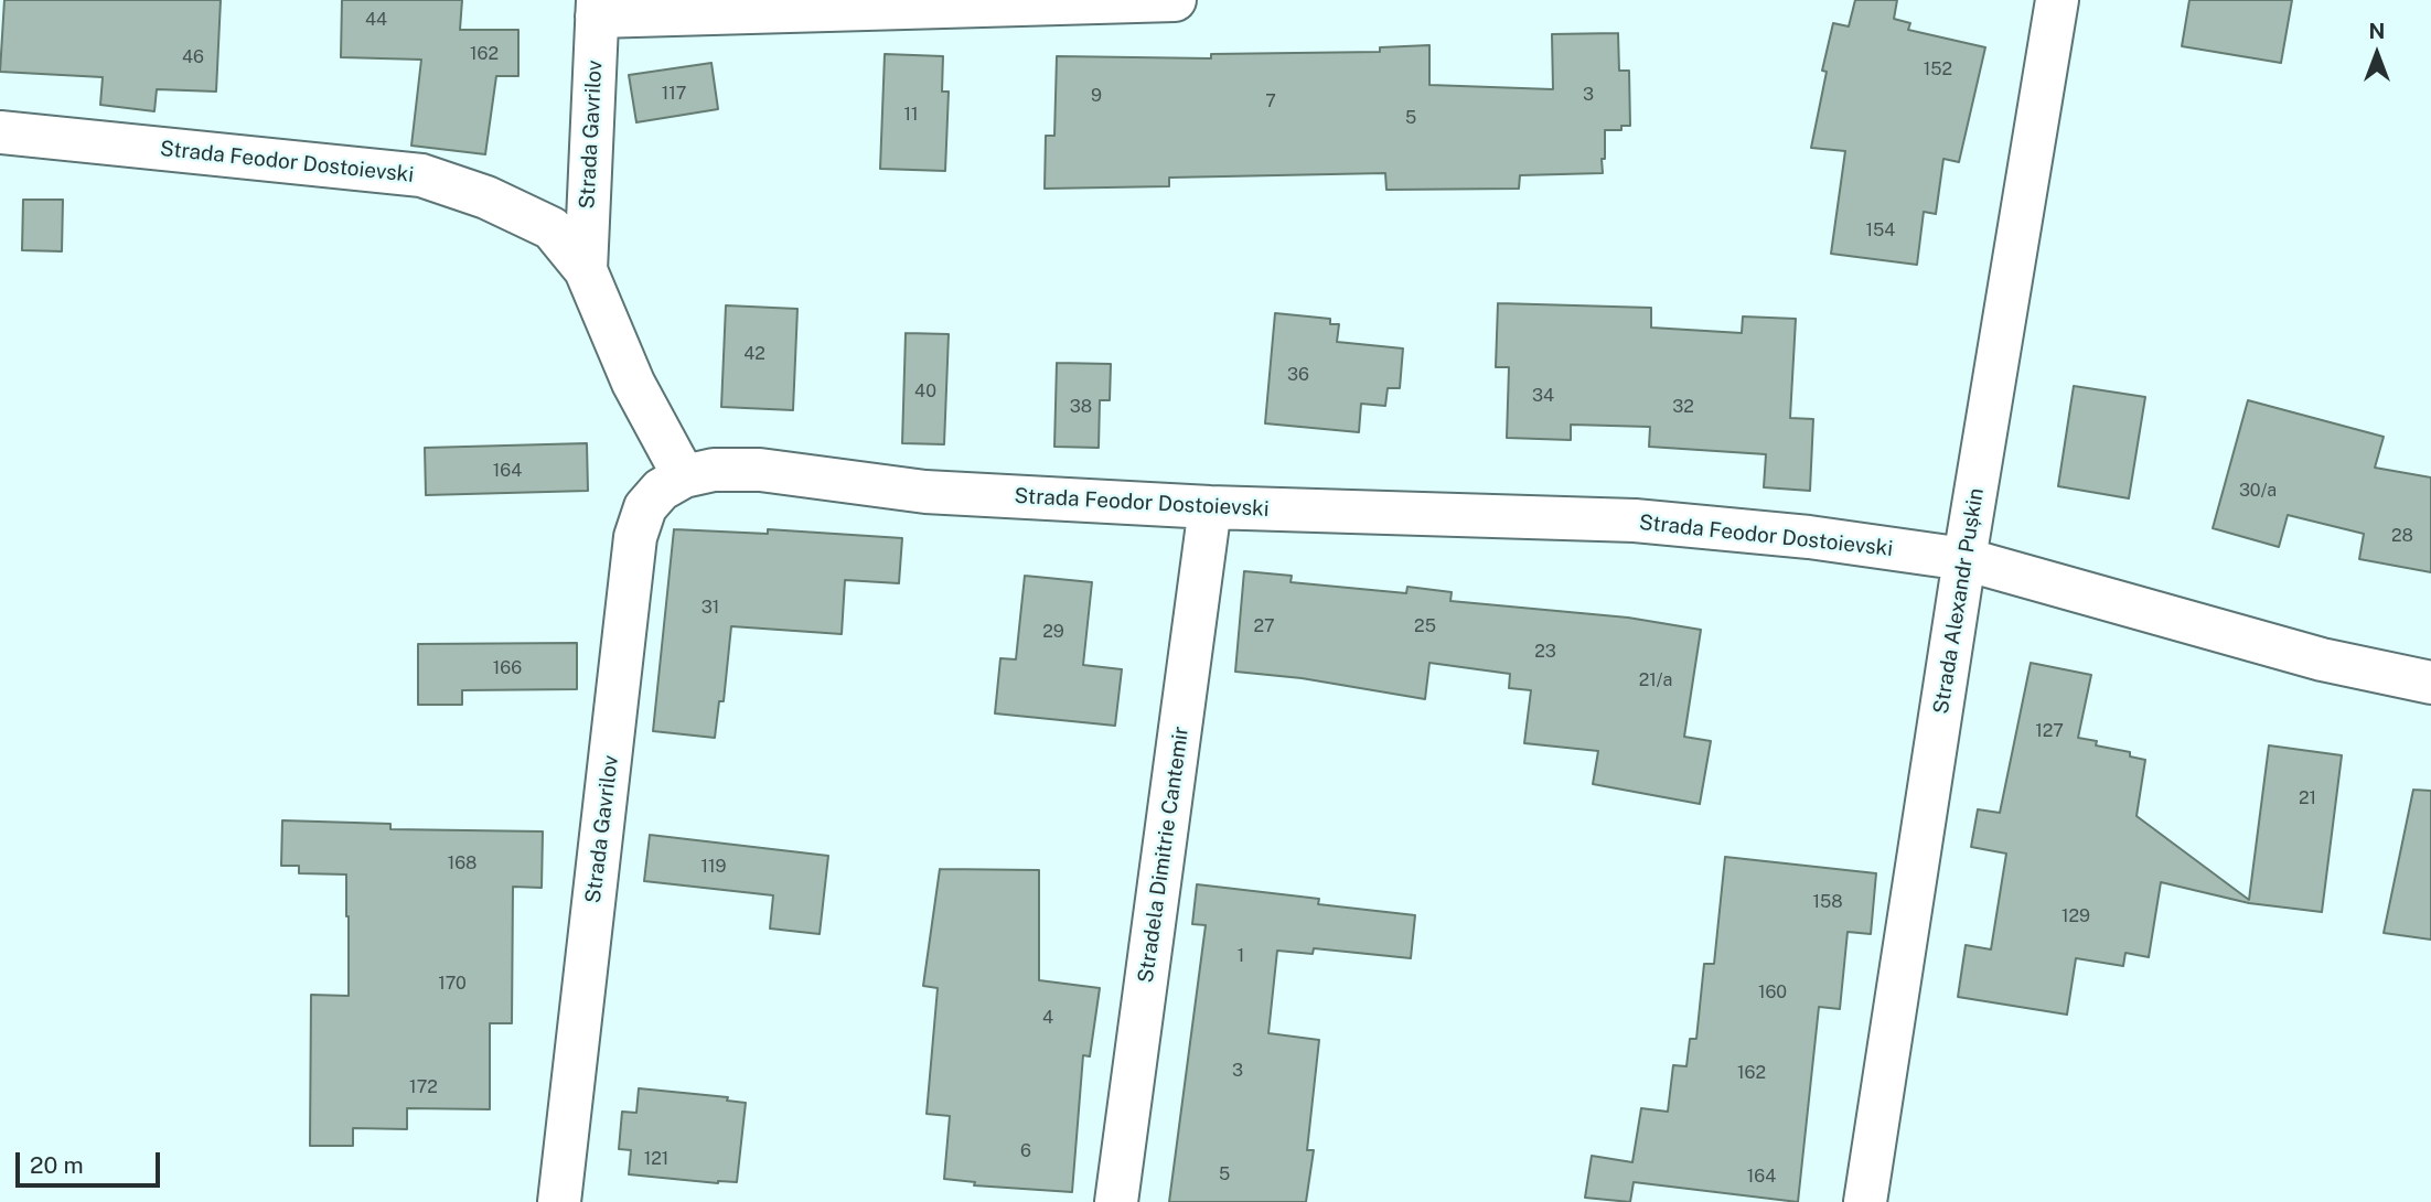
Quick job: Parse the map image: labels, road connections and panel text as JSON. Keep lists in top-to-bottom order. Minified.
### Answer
{"streets":{"street":["Strada Gavrilov","Strada Feodor Dostoievski","Strada Alexandr Pușkin","Stradela Dimitrie Cantemir"]},"crossings":[["Strada Gavrilov","Strada Feodor Dostoievski"],["Strada Feodor Dostoievski","Strada Alexandr Pușkin"],["Strada Feodor Dostoievski","Stradela Dimitrie Cantemir"]],"house_numbers":["44","162","46","152","117","3","9","7","11","5","154","42","36","40","34","38","32","164","30/a","28","31","27","25","29","23","166","21/a","127","21","168","119","158","129","1","170","160","4","3","162","172","6","121","5","164"],"scale_bar":"20 m","north":"top"}
